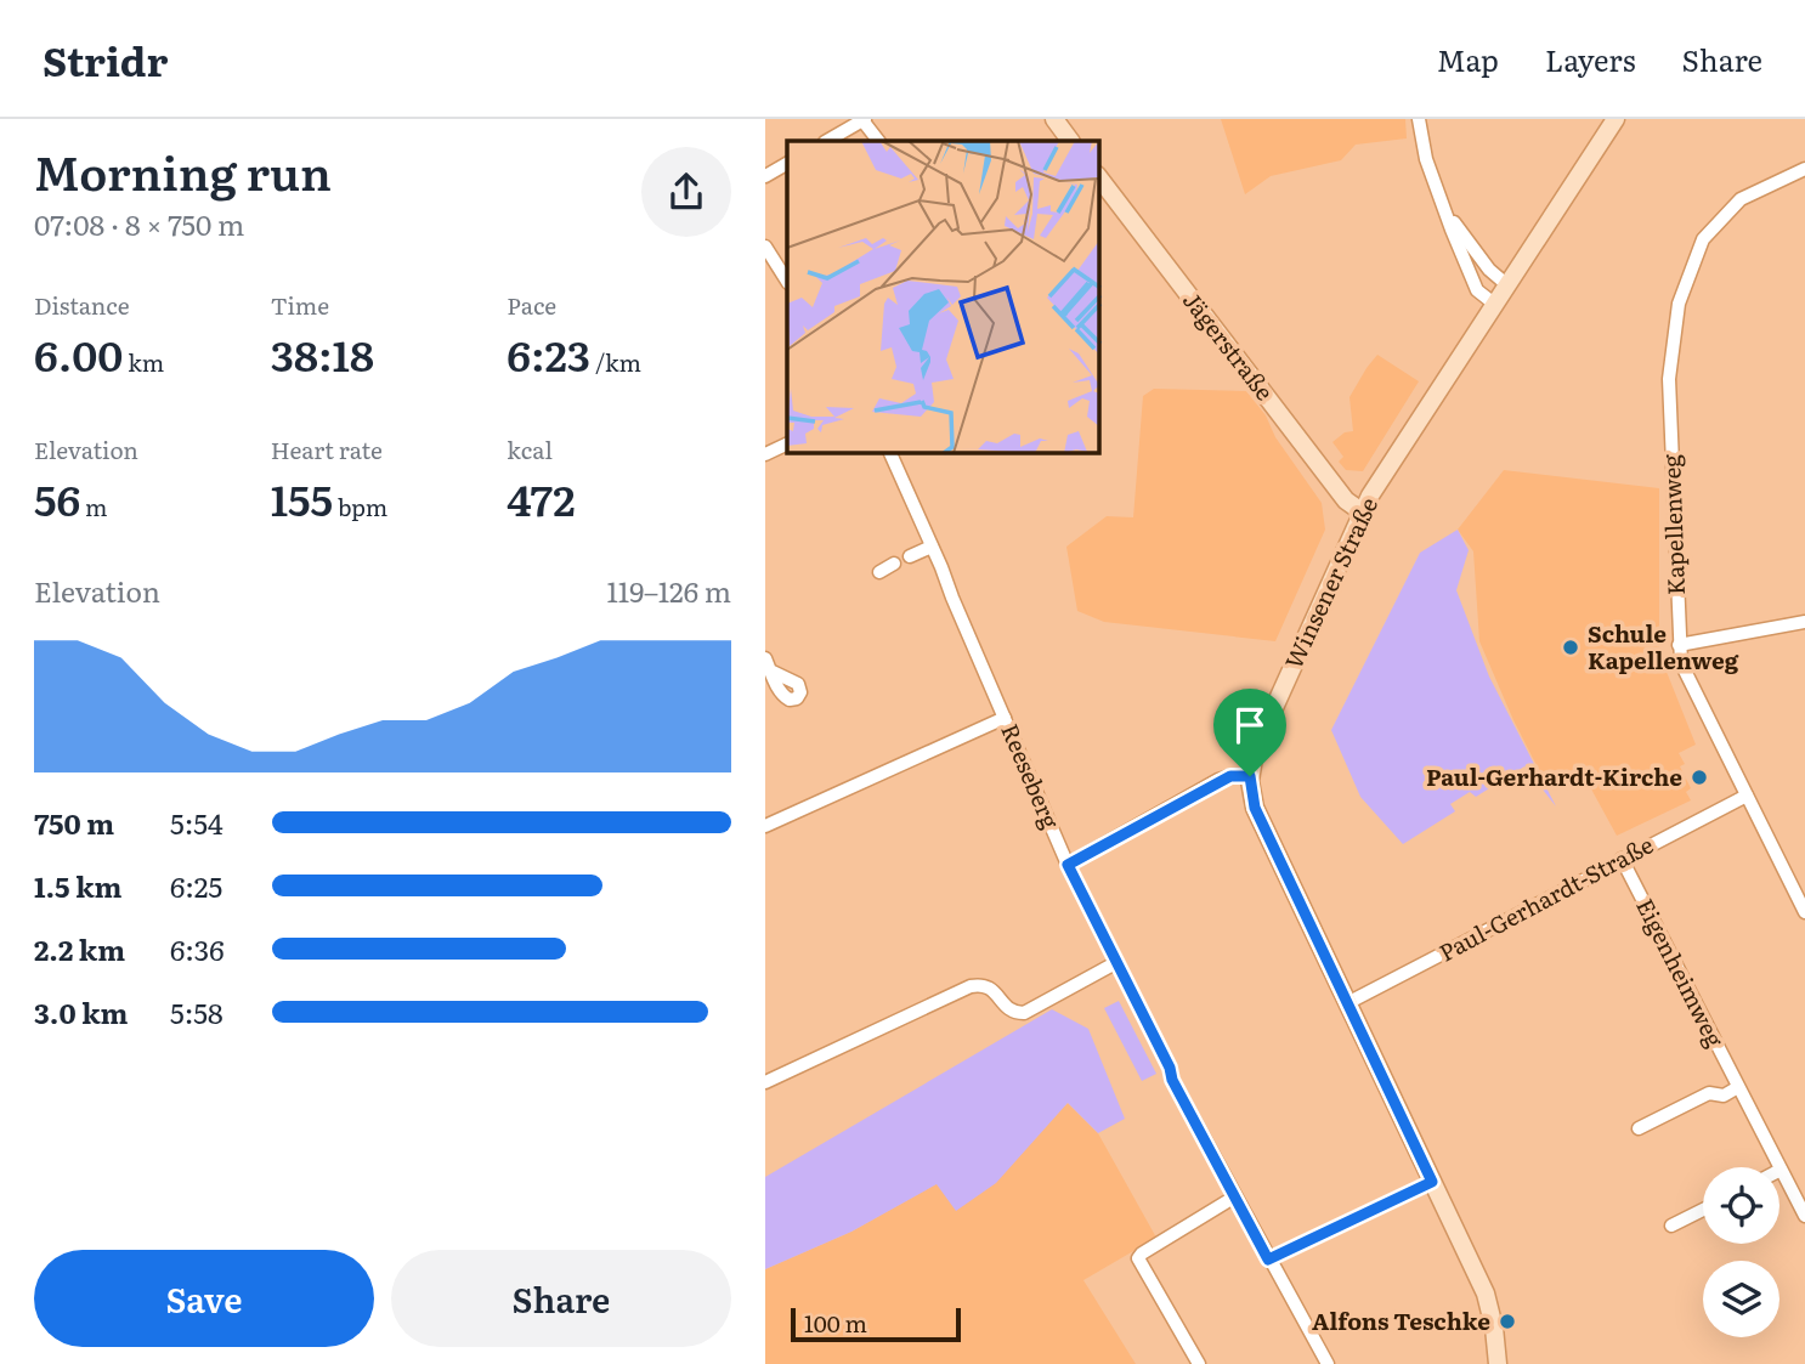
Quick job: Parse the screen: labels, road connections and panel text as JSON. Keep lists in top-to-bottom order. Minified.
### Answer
{"streets":{"main road":["Jägerstraße","Winsener Straße"],"street":["Kapellenweg","Reeseberg","Paul-Gerhardt-Straße","Eigenheimweg"]},"crossings":[["Jägerstraße","Winsener Straße"],["Kapellenweg","Paul-Gerhardt-Straße"],["Winsener Straße","Paul-Gerhardt-Straße"],["Paul-Gerhardt-Straße","Eigenheimweg"]],"places":["Schule Kapellenweg","Paul-Gerhardt-Kirche","Alfons Teschke"],"scale_bar":"100 m","page":{"header":"Stridr","nav":["Map","Layers","Share"],"heading":["Morning run","07:08 · 8 × 750 m"],"stats":[["Distance","6.00 km"],["Time","38:18"],["Pace","6:23 /km"],["Elevation","56 m"],["Heart rate","155 bpm"],["kcal","472"]],"chart":["Elevation","119–126 m"],"list":[{"name":"750 m","note":"5:54"},{"name":"1.5 km","note":"6:25"},{"name":"2.2 km","note":"6:36"},{"name":"3.0 km","note":"5:58"}],"buttons":["Save","Share"],"scale":"100 m"}}
